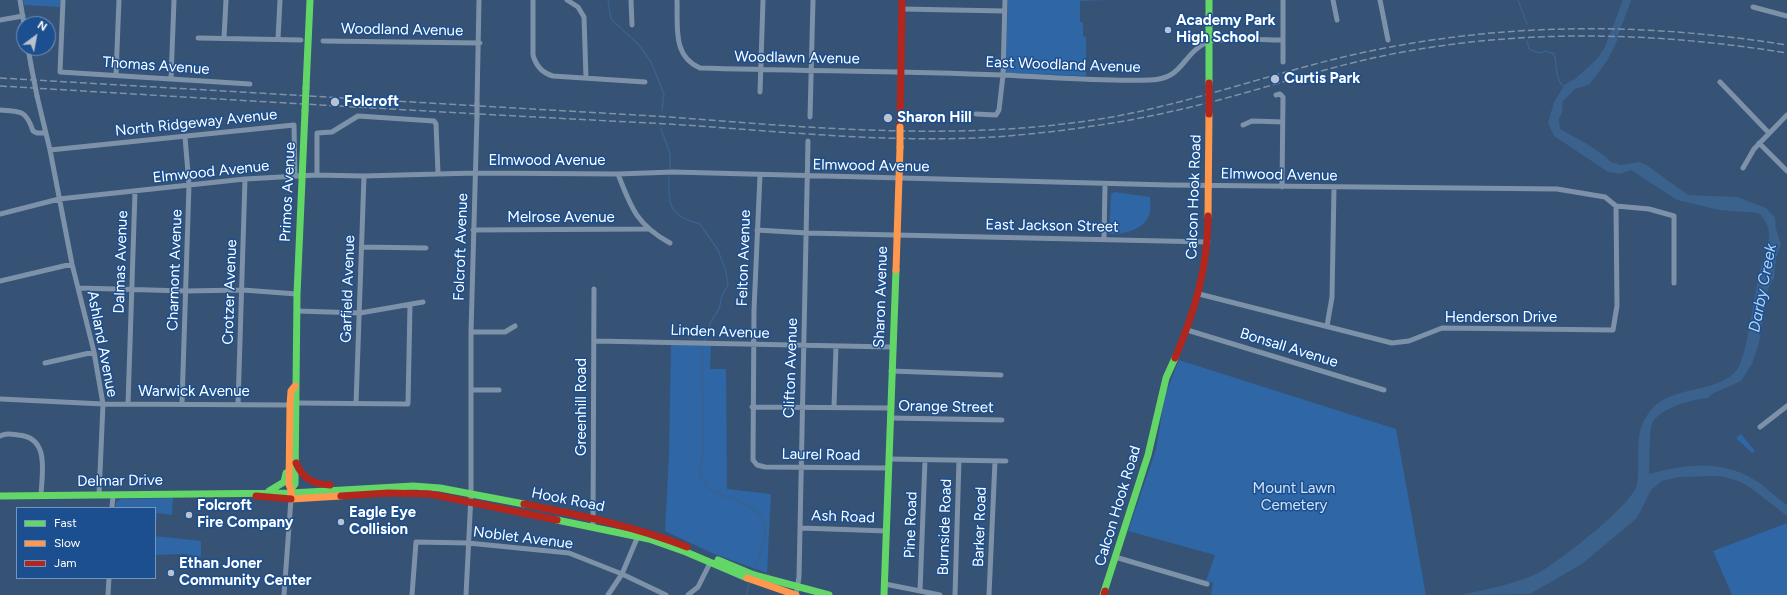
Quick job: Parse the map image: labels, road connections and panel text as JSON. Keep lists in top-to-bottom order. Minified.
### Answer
{"streets":{"street":["Woodland Avenue","Woodlawn Avenue","East Woodland Avenue","Thomas Avenue","North Ridgeway Avenue","Elmwood Avenue","Primos Avenue","Calcon Hook Road","Melrose Avenue","East Jackson Street","Folcroft Avenue","Felton Avenue","Dalmas Avenue","Charmont Avenue","Garfield Avenue","Crotzer Avenue","Sharon Avenue","Henderson Drive","Linden Avenue","Ashland Avenue","Bonsall Avenue","Clifton Avenue","Warwick Avenue","Greenhill Road","Orange Street","Laurel Road","Delmar Drive","Hook Road","Ash Road","Pine Road","Burnside Road","Barker Road","Noblet Avenue"]},"crossings":[["Woodland Avenue","Folcroft Avenue"],["Woodlawn Avenue","East Woodland Avenue"],["Woodlawn Avenue","Sharon Avenue"],["East Woodland Avenue","Calcon Hook Road"],["East Woodland Avenue","Sharon Avenue"],["North Ridgeway Avenue","Elmwood Avenue"],["North Ridgeway Avenue","Primos Avenue"],["North Ridgeway Avenue","Charmont Avenue"],["North Ridgeway Avenue","Ashland Avenue"],["Elmwood Avenue","Primos Avenue"],["Elmwood Avenue","Calcon Hook Road"],["Elmwood Avenue","Folcroft Avenue"],["Elmwood Avenue","Felton Avenue"],["Elmwood Avenue","Dalmas Avenue"],["Elmwood Avenue","Charmont Avenue"],["Elmwood Avenue","Garfield Avenue"],["Elmwood Avenue","Crotzer Avenue"],["Elmwood Avenue","Sharon Avenue"],["Elmwood Avenue","Henderson Drive"],["Elmwood Avenue","Ashland Avenue"],["Elmwood Avenue","Clifton Avenue"],["Primos Avenue","Warwick Avenue"],["Primos Avenue","Delmar Drive"],["Primos Avenue","Hook Road"],["Calcon Hook Road","East Jackson Street"],["Calcon Hook Road","Henderson Drive"],["Calcon Hook Road","Bonsall Avenue"],["Melrose Avenue","Folcroft Avenue"],["East Jackson Street","Felton Avenue"],["East Jackson Street","Sharon Avenue"],["East Jackson Street","Clifton Avenue"],["Folcroft Avenue","Hook Road"],["Folcroft Avenue","Noblet Avenue"],["Felton Avenue","Linden Avenue"],["Felton Avenue","Orange Street"],["Felton Avenue","Laurel Road"],["Dalmas Avenue","Warwick Avenue"],["Charmont Avenue","Warwick Avenue"],["Garfield Avenue","Warwick Avenue"],["Crotzer Avenue","Warwick Avenue"],["Sharon Avenue","Linden Avenue"],["Sharon Avenue","Orange Street"],["Sharon Avenue","Laurel Road"],["Sharon Avenue","Ash Road"],["Linden Avenue","Clifton Avenue"],["Linden Avenue","Greenhill Road"],["Ashland Avenue","Warwick Avenue"],["Ashland Avenue","Delmar Drive"],["Clifton Avenue","Orange Street"],["Clifton Avenue","Laurel Road"],["Clifton Avenue","Hook Road"],["Clifton Avenue","Ash Road"],["Greenhill Road","Hook Road"],["Delmar Drive","Hook Road"]],"water":["Darby Creek"],"parks":["Mount Lawn Cemetery"],"places":["Academy Park High School","Curtis Park","Folcroft","Sharon Hill","Folcroft Fire Company","Eagle Eye Collision","Ethan Joner Community Center"],"legend":["Fast","Slow","Jam"],"north":"top right"}
